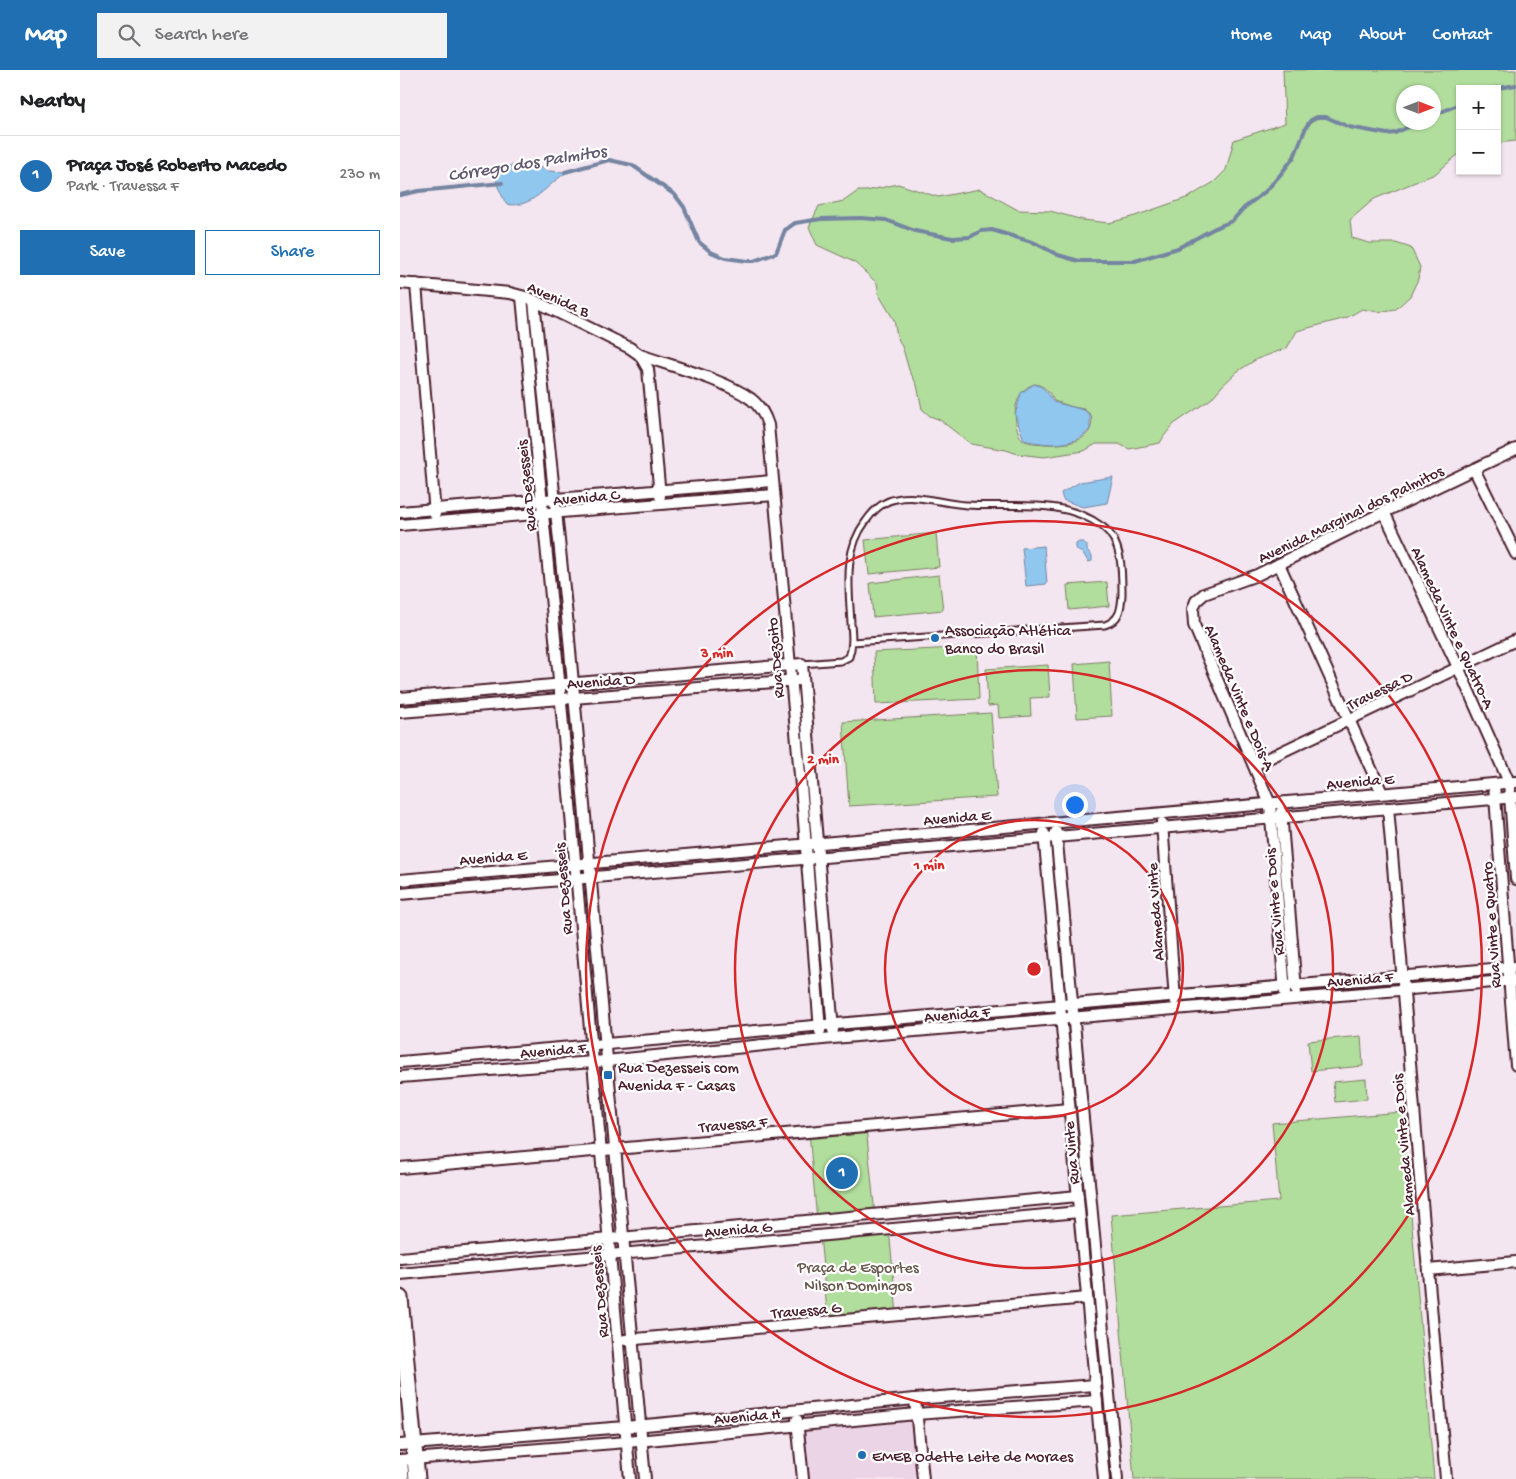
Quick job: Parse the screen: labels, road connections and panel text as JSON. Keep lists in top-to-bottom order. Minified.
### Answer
{"streets":{"street":["Avenida B","Rua Dezesseis","Avenida C","Avenida Marginal dos Palmitos","Alameda Vinte e Quatro-A","Rua Dezoito","Avenida D","Travessa D","Alameda Vinte e Dois-A","Avenida E","Rua Vinte e Dois","Alameda Vinte","Rua Vinte e Quatro","Avenida F","Travessa F","Alameda Vinte e Dois","Rua Vinte","Avenida G","Travessa G","Avenida H"]},"crossings":[["Avenida B","Rua Dezesseis"],["Avenida B","Rua Dezoito"],["Rua Dezesseis","Avenida C"],["Rua Dezesseis","Avenida D"],["Rua Dezesseis","Avenida E"],["Rua Dezesseis","Avenida F"],["Rua Dezesseis","Travessa F"],["Rua Dezesseis","Avenida G"],["Rua Dezesseis","Travessa G"],["Rua Dezesseis","Avenida H"],["Avenida C","Rua Dezoito"],["Avenida Marginal dos Palmitos","Alameda Vinte e Quatro-A"],["Avenida Marginal dos Palmitos","Alameda Vinte e Dois-A"],["Alameda Vinte e Quatro-A","Travessa D"],["Alameda Vinte e Quatro-A","Avenida E"],["Alameda Vinte e Quatro-A","Rua Vinte e Quatro"],["Rua Dezoito","Avenida D"],["Rua Dezoito","Avenida E"],["Rua Dezoito","Avenida F"],["Travessa D","Alameda Vinte e Dois-A"],["Alameda Vinte e Dois-A","Avenida E"],["Alameda Vinte e Dois-A","Rua Vinte e Dois"],["Avenida E","Rua Vinte e Dois"],["Avenida E","Alameda Vinte"],["Avenida E","Rua Vinte e Quatro"],["Avenida E","Alameda Vinte e Dois"],["Avenida E","Rua Vinte"],["Rua Vinte e Dois","Avenida F"],["Alameda Vinte","Avenida F"],["Rua Vinte e Quatro","Avenida F"],["Avenida F","Alameda Vinte e Dois"],["Avenida F","Rua Vinte"],["Travessa F","Rua Vinte"],["Rua Vinte","Avenida G"],["Rua Vinte","Travessa G"],["Rua Vinte","Avenida H"]],"water":["Córrego dos Palmitos"],"parks":["Praça de Esportes Nilson Domingos"],"places":{"other":["Associação Atlética Banco do Brasil","EMEB Odette Leite de Moraes"],"transit":["Rua Dezesseis com Avenida F - Casas"]},"north":"right","page":{"header":"Map","search":"Search here","nav":["Home","Map","About","Contact"],"heading":"Nearby","map_buttons":["+","−"],"list":[{"mark":"1","name":"Praça José Roberto Macedo","note":"Park · Travessa F","value":"230 m"}],"buttons":["Save","Share"],"pins":"1"},"rings":["3 min","2 min","1 min"]}
